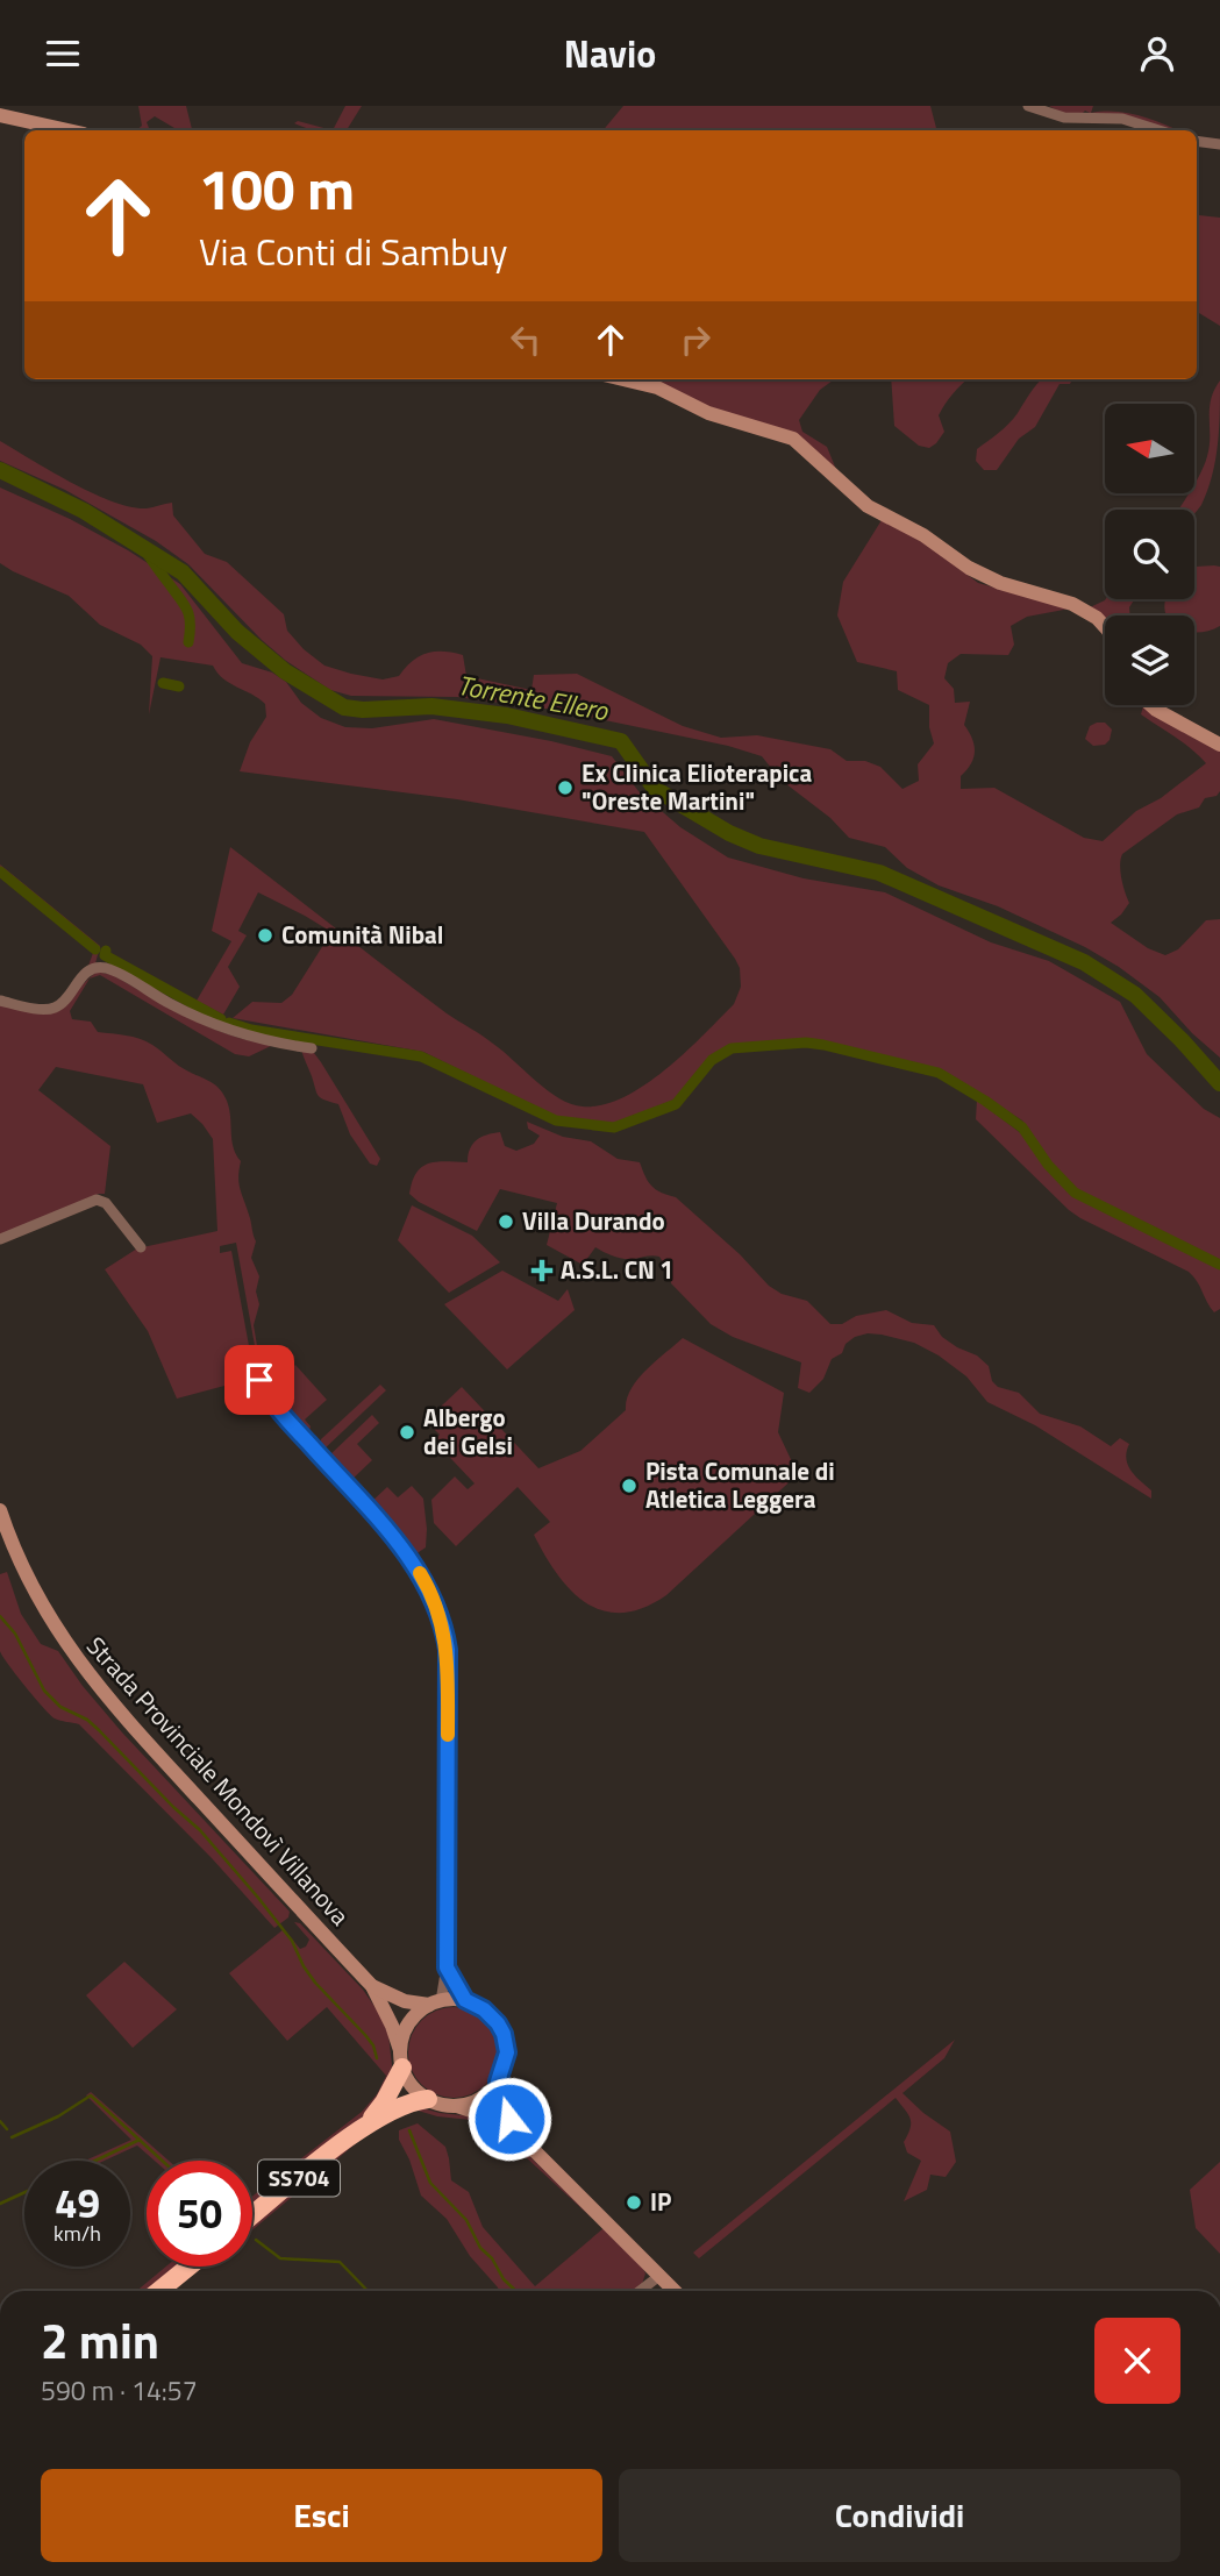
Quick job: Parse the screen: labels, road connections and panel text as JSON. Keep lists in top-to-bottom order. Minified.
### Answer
{"streets":{"highway":["SS704"],"main road":["Strada Provinciale Mondovì Villanova"]},"crossings":[["Strada Provinciale Mondovì Villanova","SS704"]],"water":["Torrente Ellero"],"places":{"other":["Ex Clinica Elioterapica \"Oreste Martini\"","Comunità Nibal","Villa Durando","Albergo dei Gelsi","Pista Comunale di Atletica Leggera","IP"],"health":["A.S.L. CN 1"]},"north":"left","page":{"header":"Navio","turn":["100 m","Via Conti di Sambuy"],"speed":"49 km/h","limit":"50","heading":["2 min","590 m · 14:57"],"buttons":["Esci","Condividi"]}}
